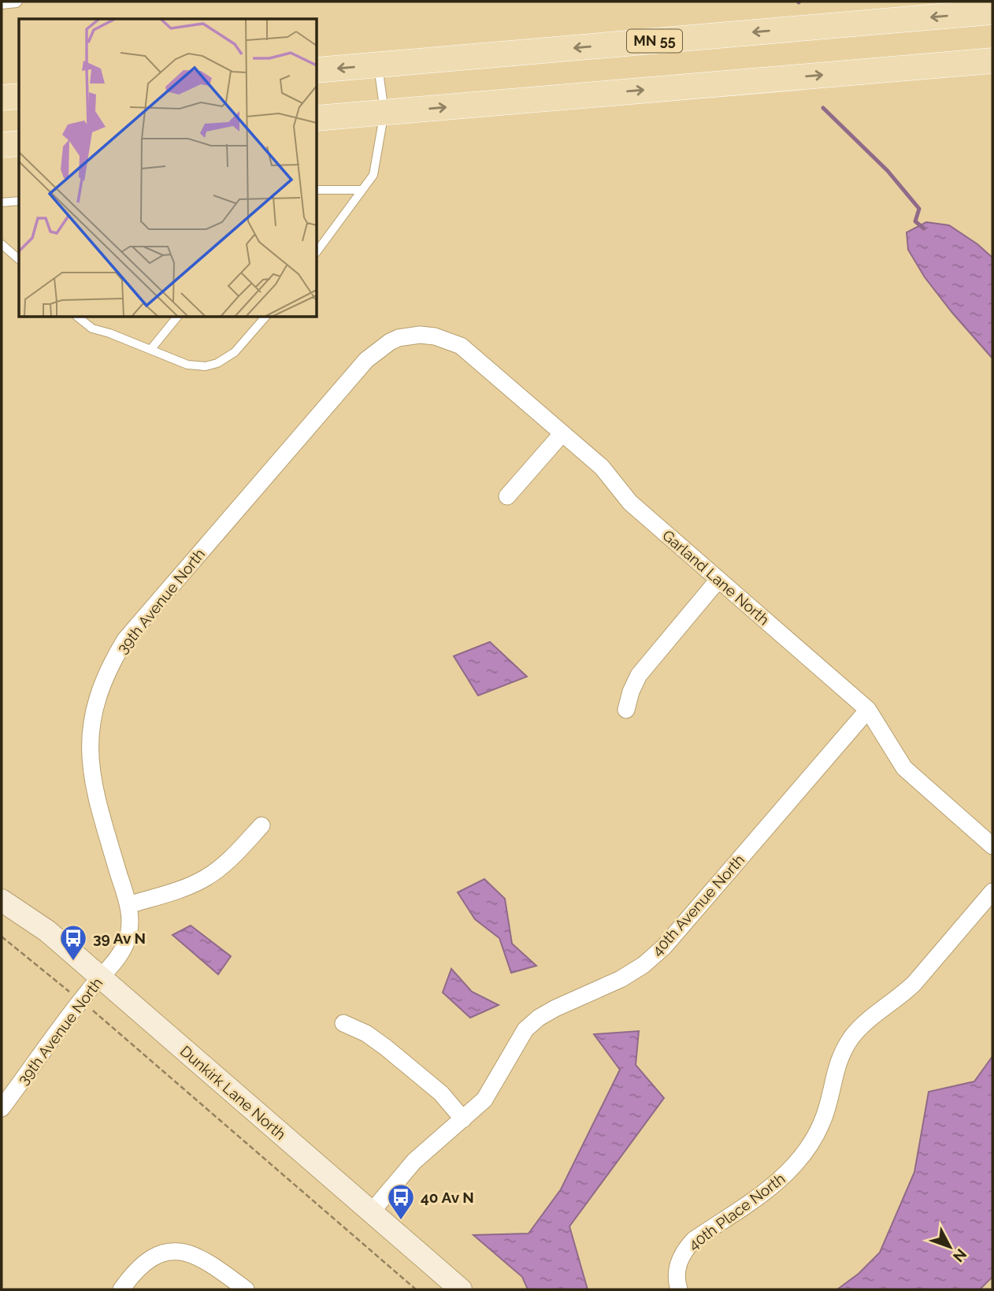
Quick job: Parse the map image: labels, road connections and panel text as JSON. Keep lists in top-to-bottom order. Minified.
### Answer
{"streets":{"main road":["MN 55"],"street":["Garland Lane North","39th Avenue North","40th Avenue North","Dunkirk Lane North","40th Place North"]},"crossings":[["Garland Lane North","39th Avenue North"],["Garland Lane North","40th Avenue North"],["39th Avenue North","Dunkirk Lane North"],["40th Avenue North","Dunkirk Lane North"]],"places":{"bus stop":["39 Av N","40 Av N"]},"north":"bottom right"}
